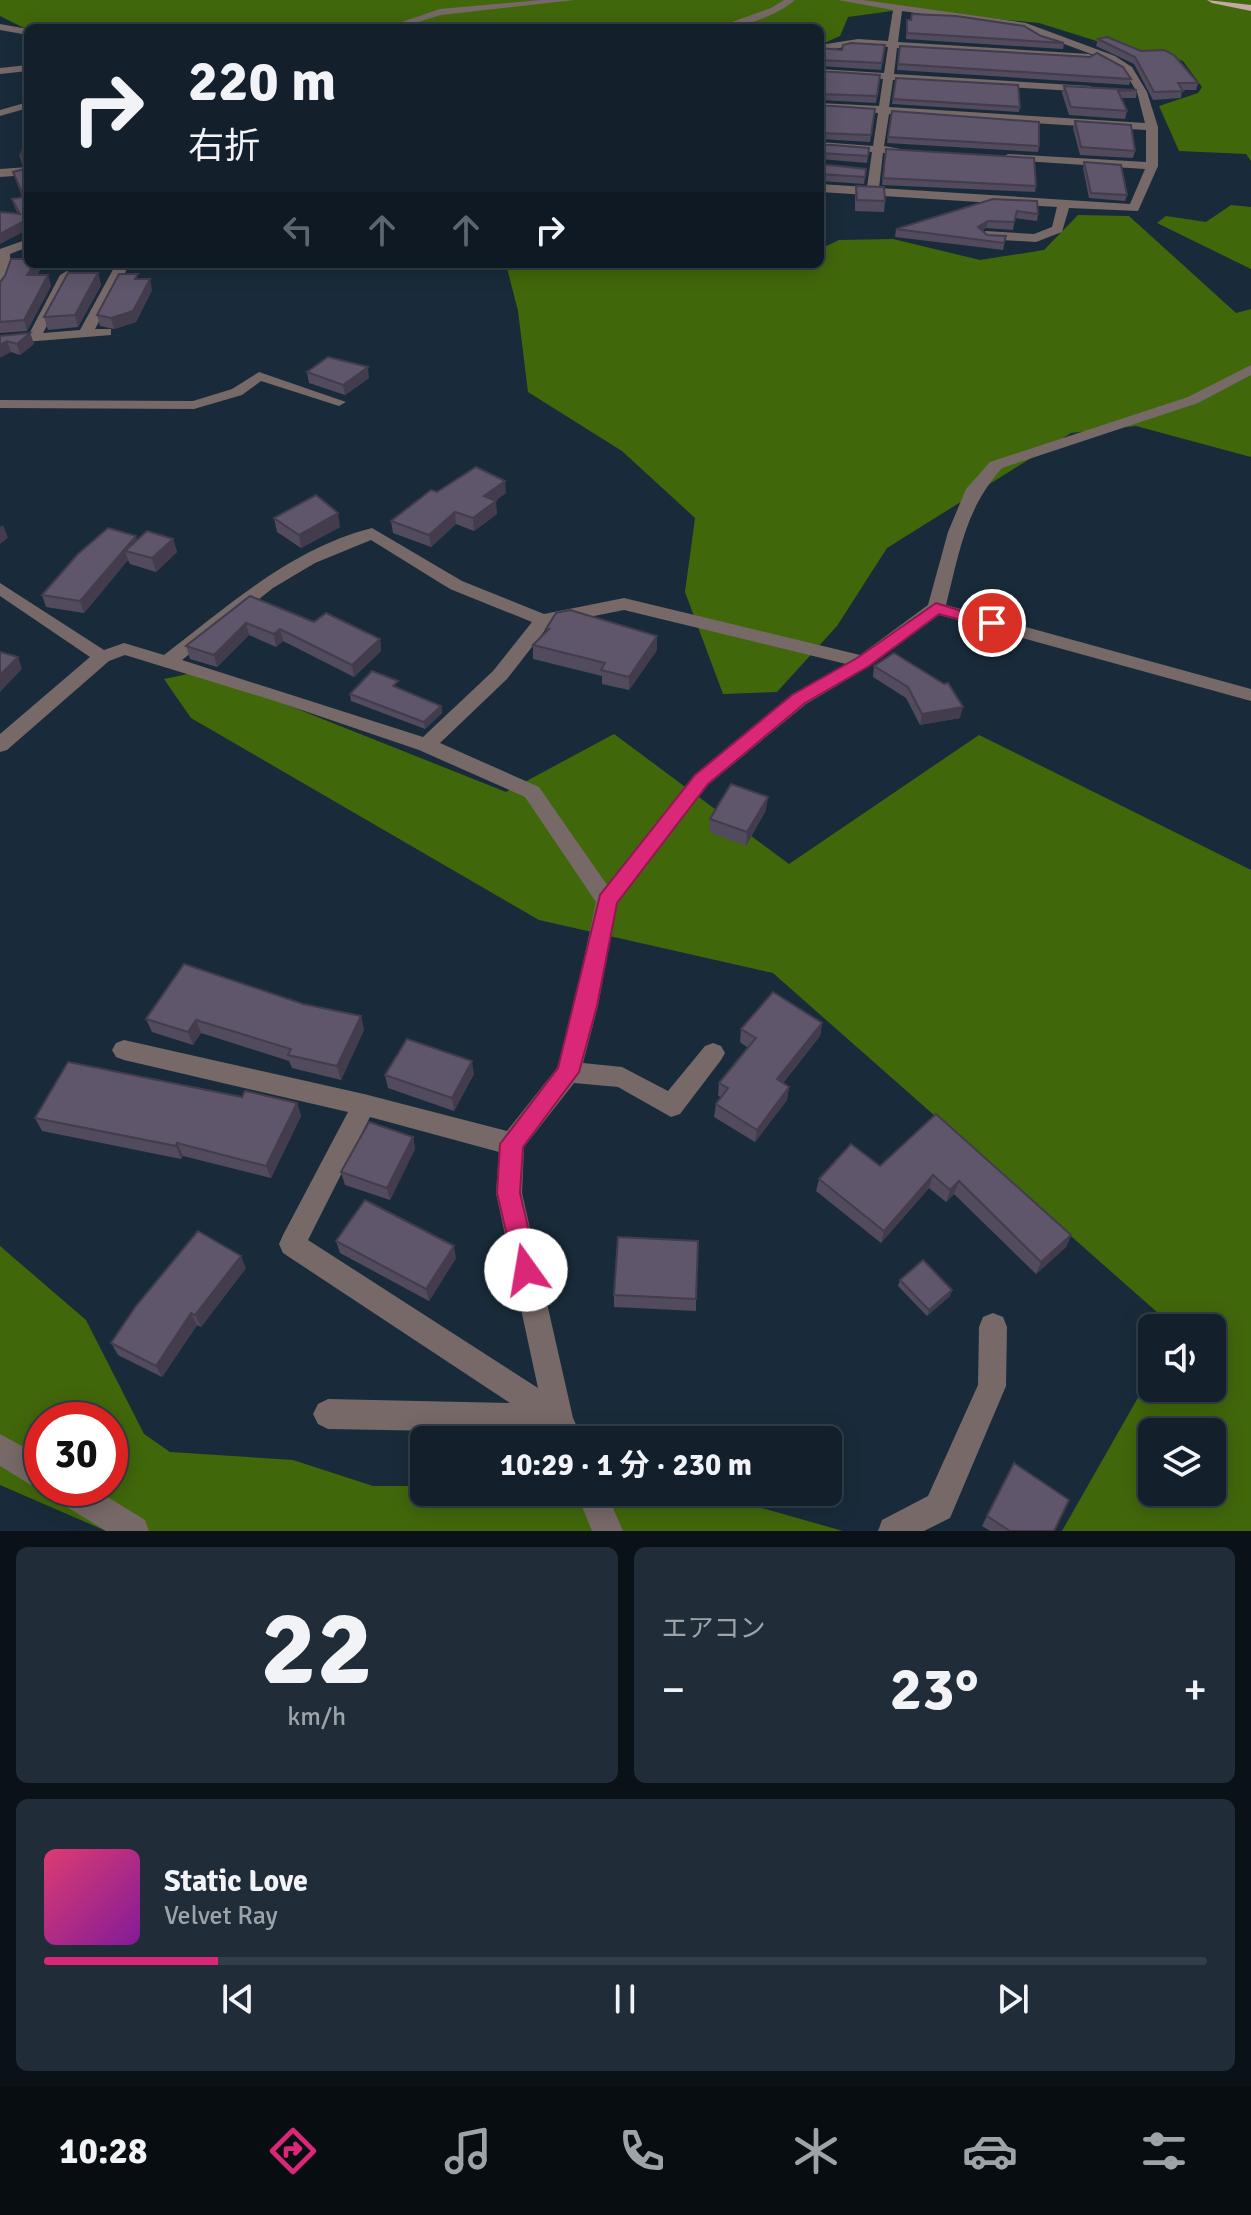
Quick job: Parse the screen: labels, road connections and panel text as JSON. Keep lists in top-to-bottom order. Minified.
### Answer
{"page":{"turn":["220 m","右折"],"limit":"30","trip":"10:29 · 1 分 · 230 m","tile":[["22","km/h"],"エアコン"],"heat":["−","23°","+"],"song":["Static Love","Velvet Ray"],"tabs":"10:28"}}
